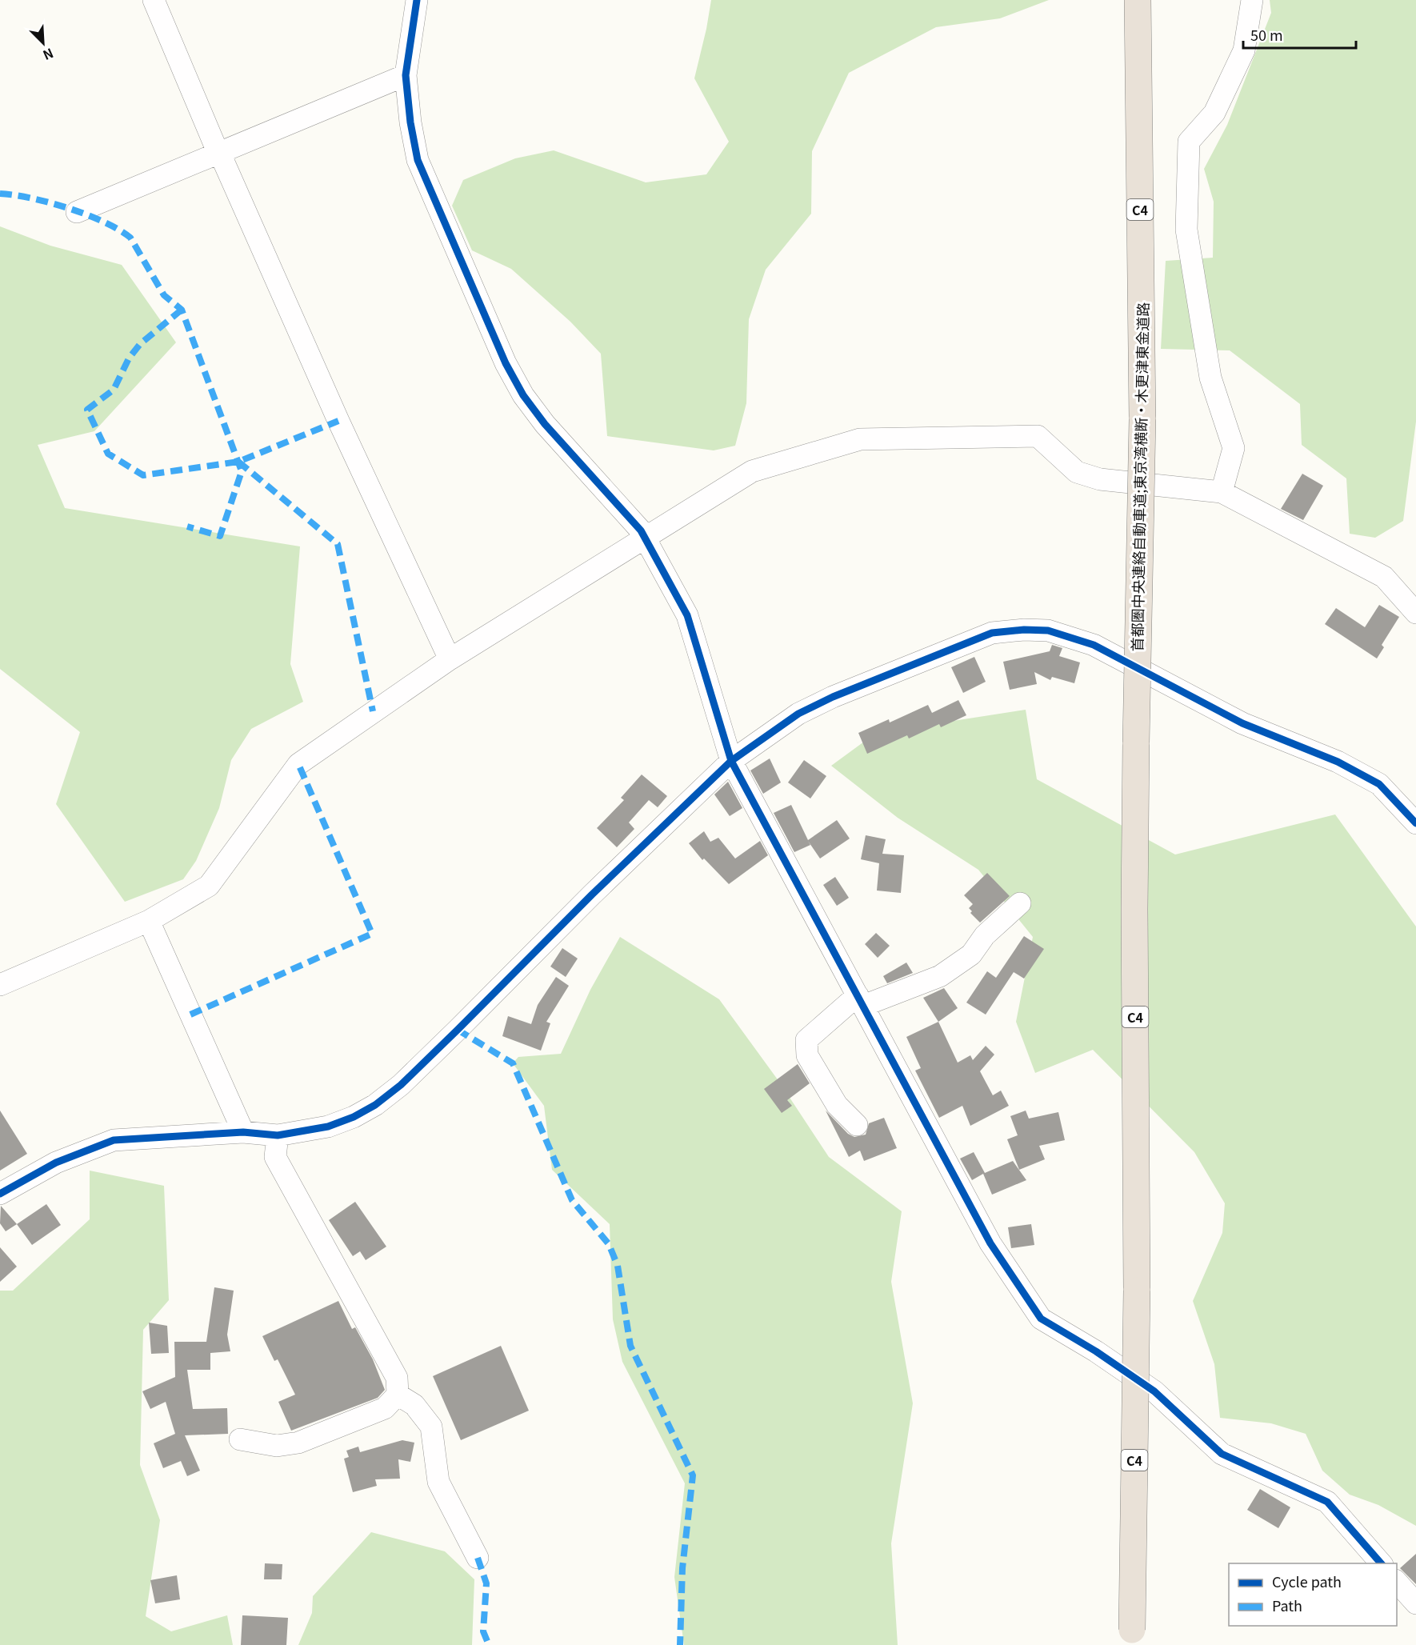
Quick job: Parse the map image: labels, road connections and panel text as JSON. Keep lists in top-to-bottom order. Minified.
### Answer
{"streets":{"highway":["C4","首都圏中央連絡自動車道;東京湾横断・木更津東金道路"]},"legend":["Cycle path","Path"],"scale_bar":"50 m","north":"bottom right"}
